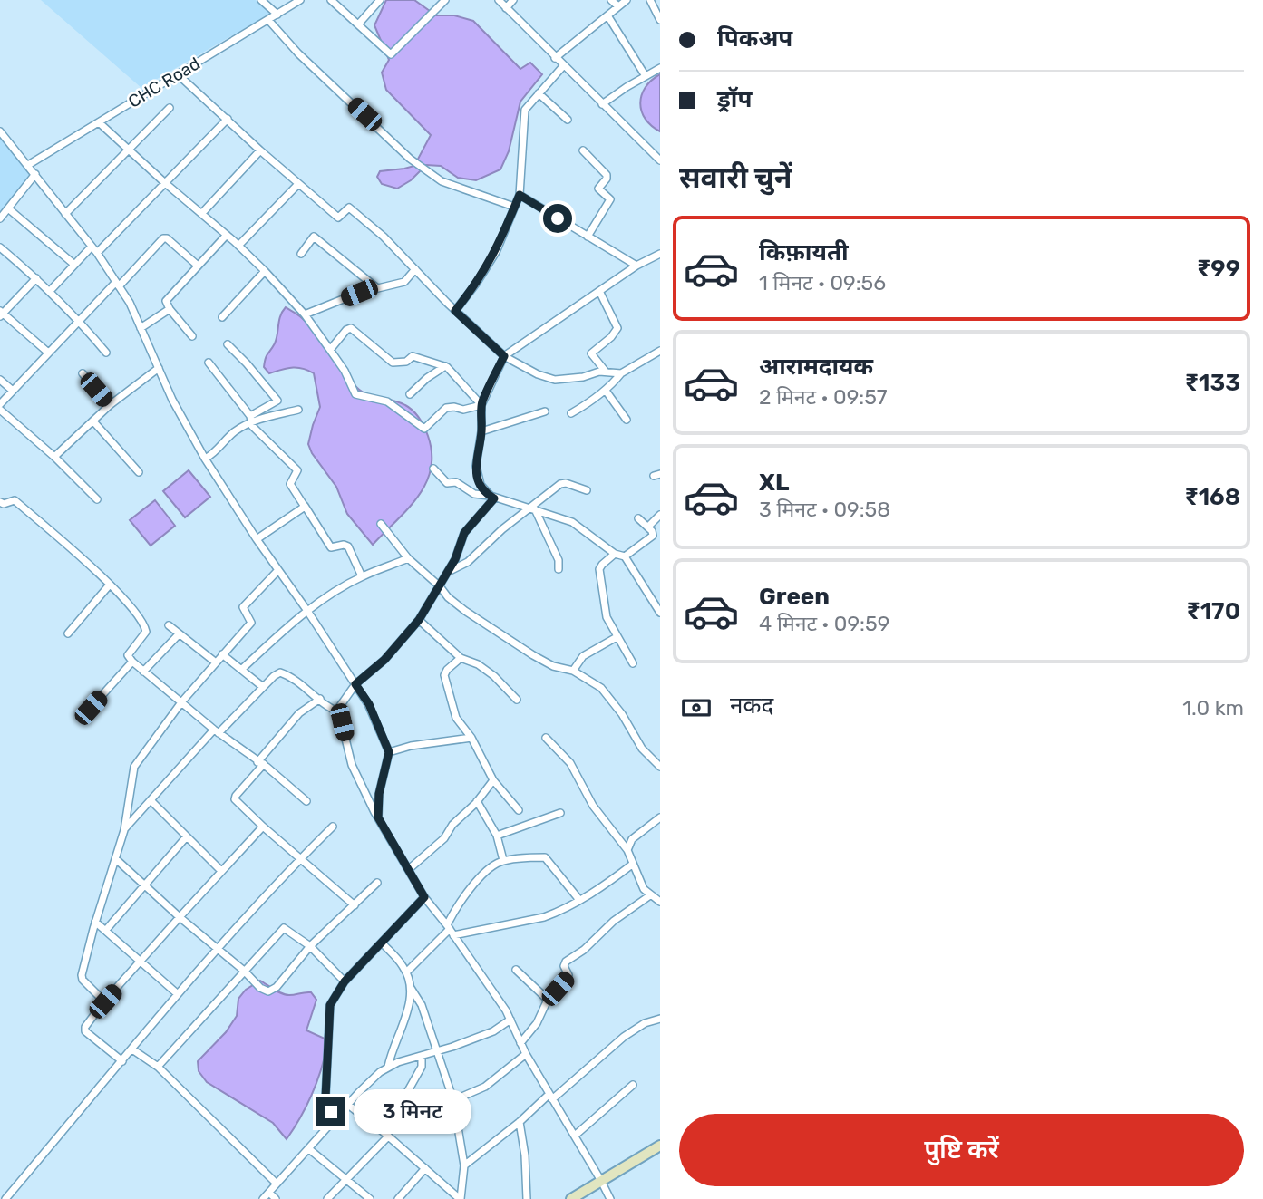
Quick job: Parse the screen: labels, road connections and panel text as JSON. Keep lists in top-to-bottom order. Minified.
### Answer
{"streets":{"street":["CHC Road"]},"page":{"banner":["पिकअप","ड्रॉप"],"heading":"सवारी चुनें","list":[{"name":"किफ़ायती","note":"1 मिनट · 09:56","value":"₹99"},{"name":"आरामदायक","note":"2 मिनट · 09:57","value":"₹133"},{"name":"XL","note":"3 मिनट · 09:58","value":"₹168"},{"name":"Green","note":"4 मिनट · 09:59","value":"₹170"}],"pay":["नकद","1.0 km"],"bubble":"3 मिनट","buttons":"पुष्टि करें"}}
